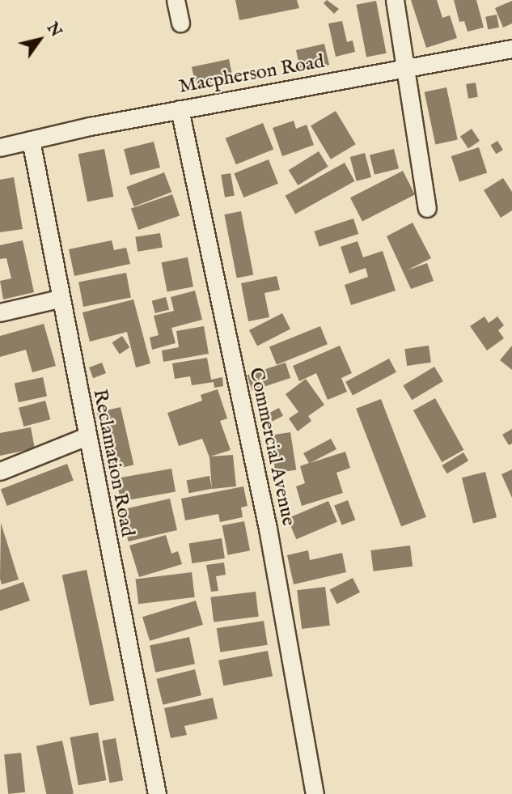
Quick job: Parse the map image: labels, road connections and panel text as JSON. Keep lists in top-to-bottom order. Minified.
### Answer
{"streets":{"street":["Macpherson Road","Commercial Avenue","Reclamation Road"]},"crossings":[["Macpherson Road","Commercial Avenue"],["Macpherson Road","Reclamation Road"]],"north":"top right"}
